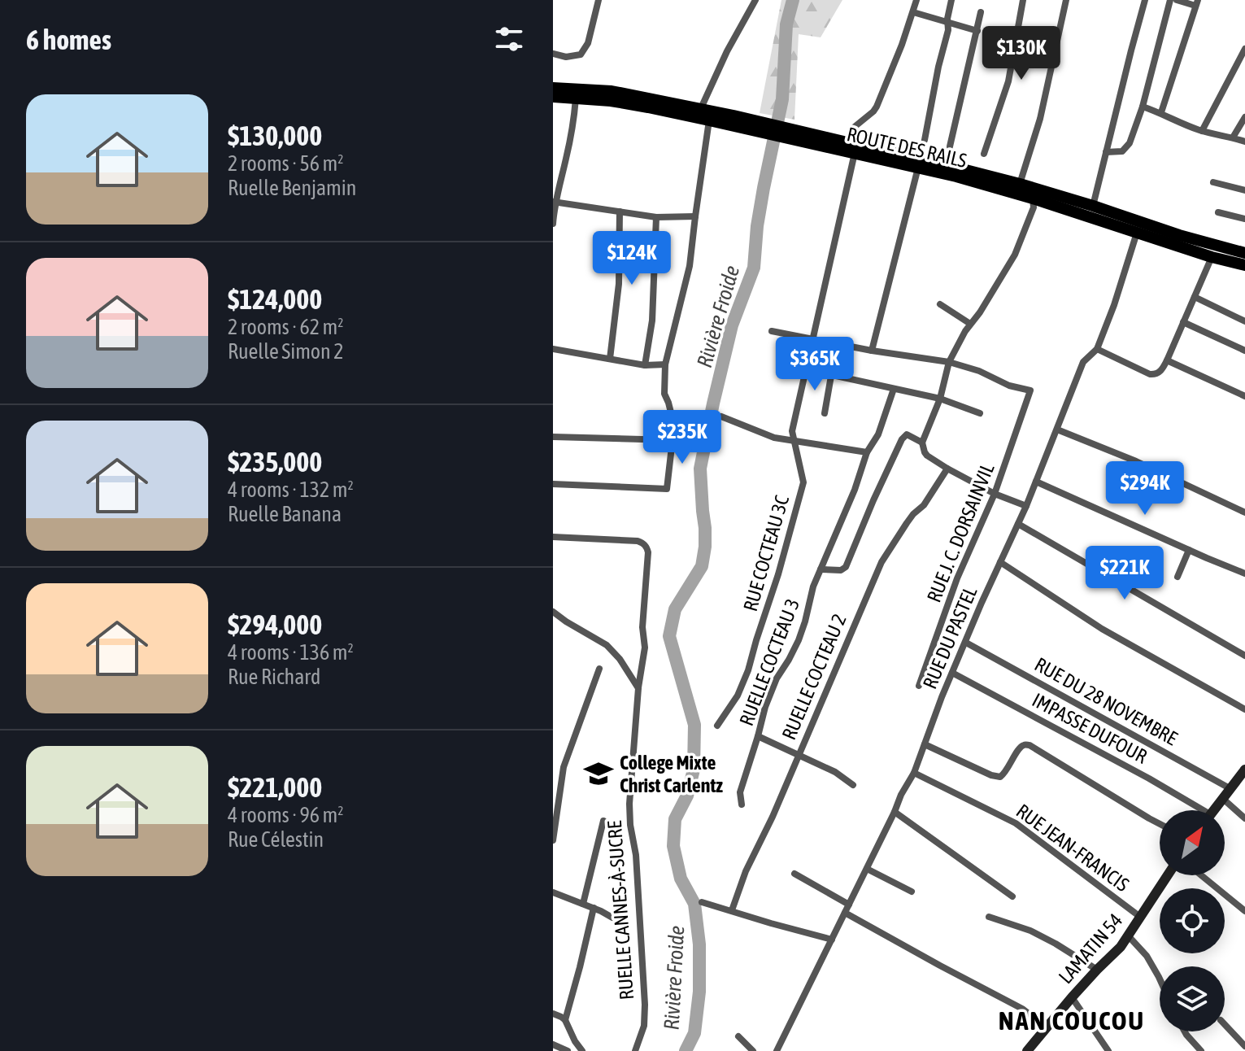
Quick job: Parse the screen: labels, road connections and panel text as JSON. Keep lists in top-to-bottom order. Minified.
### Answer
{"streets":{"main road":["ROUTE DES RAILS"],"street":["RUE J. C. DORSAINVIL","RUE COCTEAU 3C","RUE DU PASTEL","RUELLE COCTEAU 3","RUELLE COCTEAU 2","RUE DU 28 NOVEMBRE","IMPASSE DUFOUR","RUE JEAN-FRANCIS","RUELLE CANNES-À-SUCRE","LAMATIN 54"]},"crossings":[["ROUTE DES RAILS","RUE COCTEAU 3C"],["ROUTE DES RAILS","RUE DU PASTEL"],["RUE DU PASTEL","RUE DU 28 NOVEMBRE"],["RUE DU PASTEL","IMPASSE DUFOUR"],["RUE DU PASTEL","RUE JEAN-FRANCIS"],["RUE JEAN-FRANCIS","LAMATIN 54"]],"districts":["NAN COUCOU"],"water":["Rivière Froide"],"places":{"school or university":["College Mixte Christ Carlentz"]},"north":"top right","page":{"heading":"6 homes","price":["$130K","$124K","$365K","$235K","$294K","$221K"],"list":[{"name":"$130,000","note":"2 rooms · 56 m² · Ruelle Benjamin"},{"name":"$124,000","note":"2 rooms · 62 m² · Ruelle Simon 2"},{"name":"$235,000","note":"4 rooms · 132 m² · Ruelle Banana"},{"name":"$294,000","note":"4 rooms · 136 m² · Rue Richard"},{"name":"$221,000","note":"4 rooms · 96 m² · Rue Célestin"}]}}
